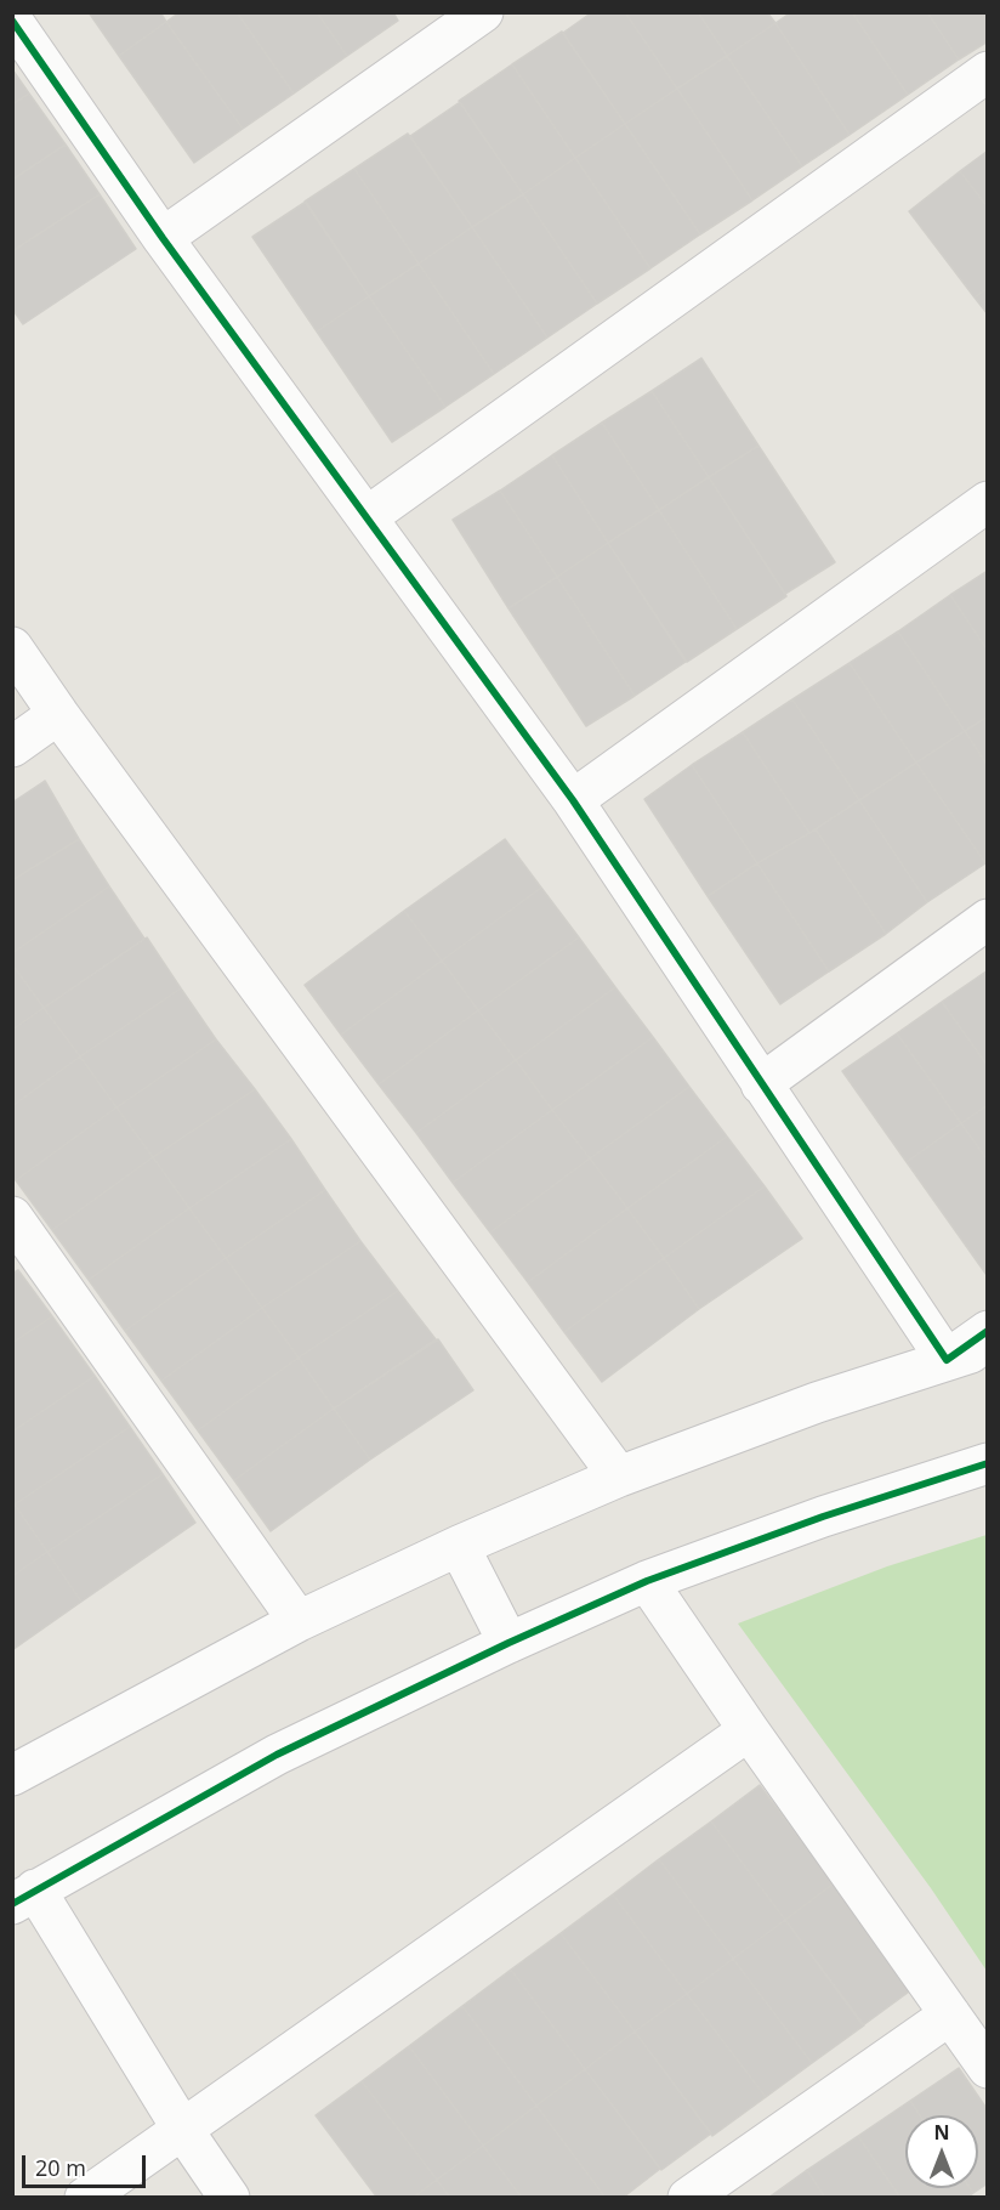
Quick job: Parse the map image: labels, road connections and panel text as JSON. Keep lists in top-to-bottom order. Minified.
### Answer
{"scale_bar":"20 m","north":"top"}
